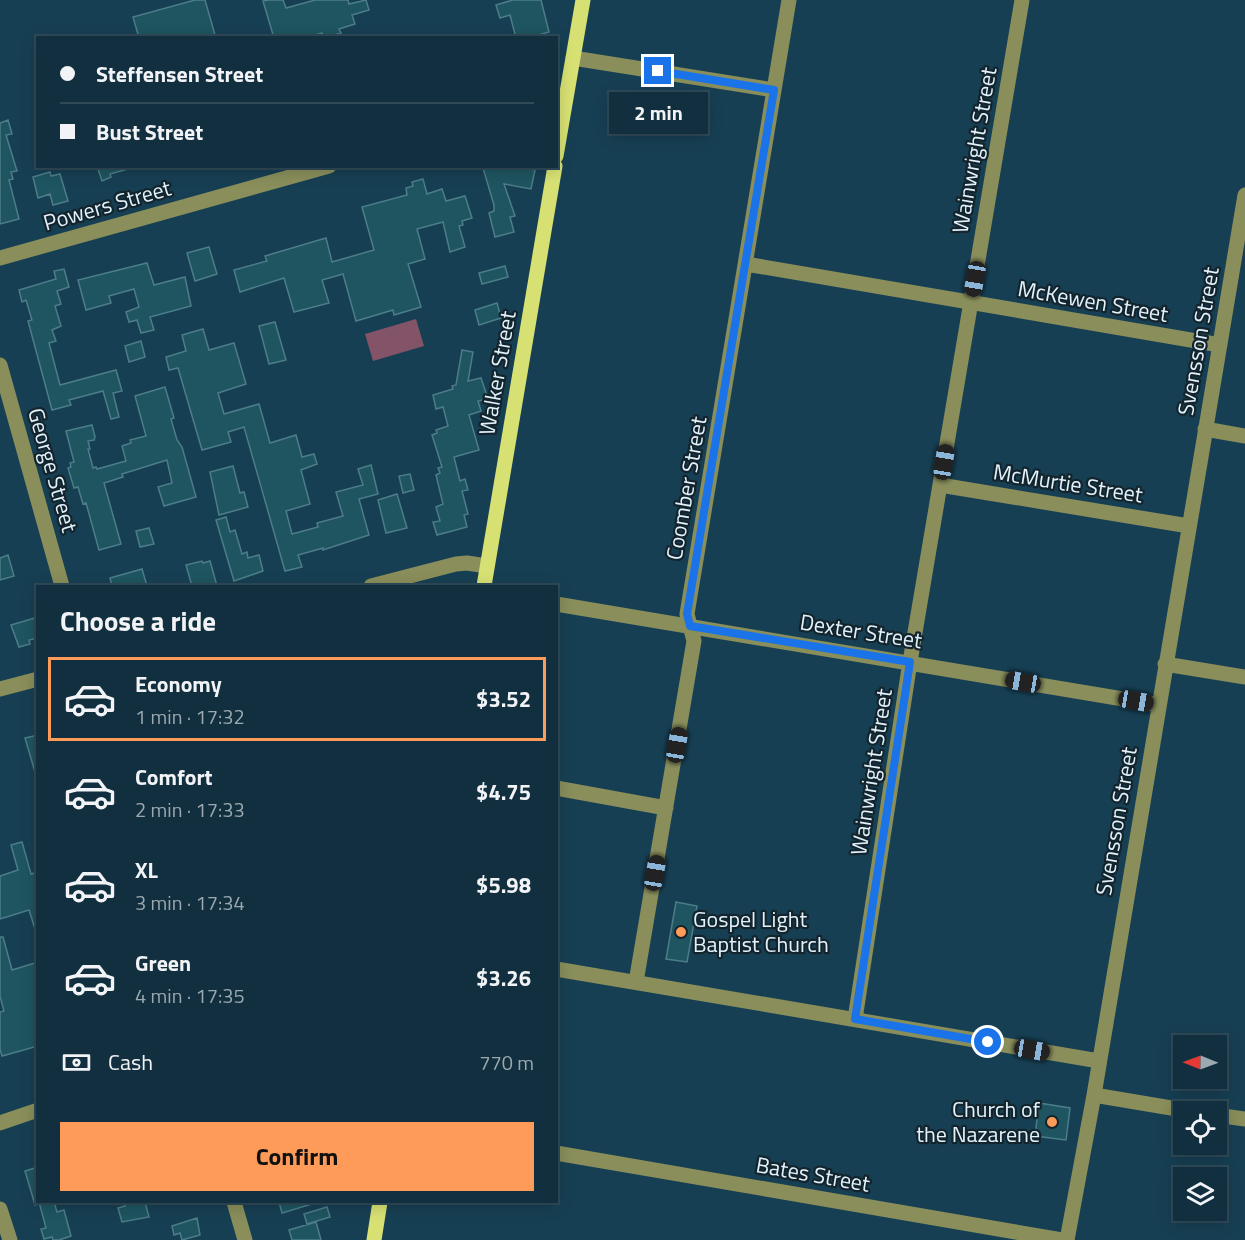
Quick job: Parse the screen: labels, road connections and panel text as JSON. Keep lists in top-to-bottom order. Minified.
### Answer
{"streets":{"main road":["Walker Street"],"street":["Wainwright Street","Powers Street","McKewen Street","Svensson Street","George Street","McMurtie Street","Coomber Street","Dexter Street","Bates Street"]},"crossings":[["Wainwright Street","McKewen Street"],["Wainwright Street","McMurtie Street"],["Wainwright Street","Dexter Street"],["McKewen Street","Svensson Street"],["McKewen Street","Coomber Street"],["Svensson Street","McMurtie Street"],["Svensson Street","Dexter Street"],["Coomber Street","Dexter Street"]],"places":["Gospel Light Baptist Church","Church of the Nazarene"],"north":"left","page":{"banner":["Steffensen Street","Bust Street"],"bubble":"2 min","heading":"Choose a ride","list":[{"name":"Economy","note":"1 min · 17:32","value":"$3.52"},{"name":"Comfort","note":"2 min · 17:33","value":"$4.75"},{"name":"XL","note":"3 min · 17:34","value":"$5.98"},{"name":"Green","note":"4 min · 17:35","value":"$3.26"}],"pay":["Cash","770 m"],"buttons":"Confirm"}}
